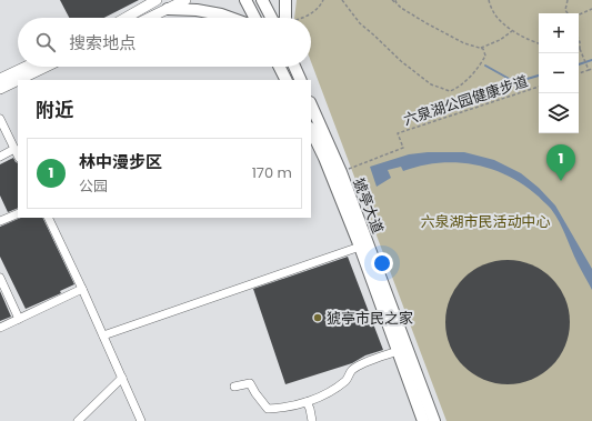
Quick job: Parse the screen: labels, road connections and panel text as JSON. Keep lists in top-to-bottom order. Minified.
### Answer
{"streets":{"highway":["猇亭大道"],"path":["六泉湖公园健康步道"]},"crossings":[["六泉湖公园健康步道","猇亭大道"]],"parks":["六泉湖市民活动中心"],"places":["猇亭市民之家"],"page":{"map_buttons":["+","−"],"search":"搜索地点","heading":"附近","list":[{"mark":"1","name":"林中漫步区","note":"公园","value":"170 m"}],"pins":"1"}}
